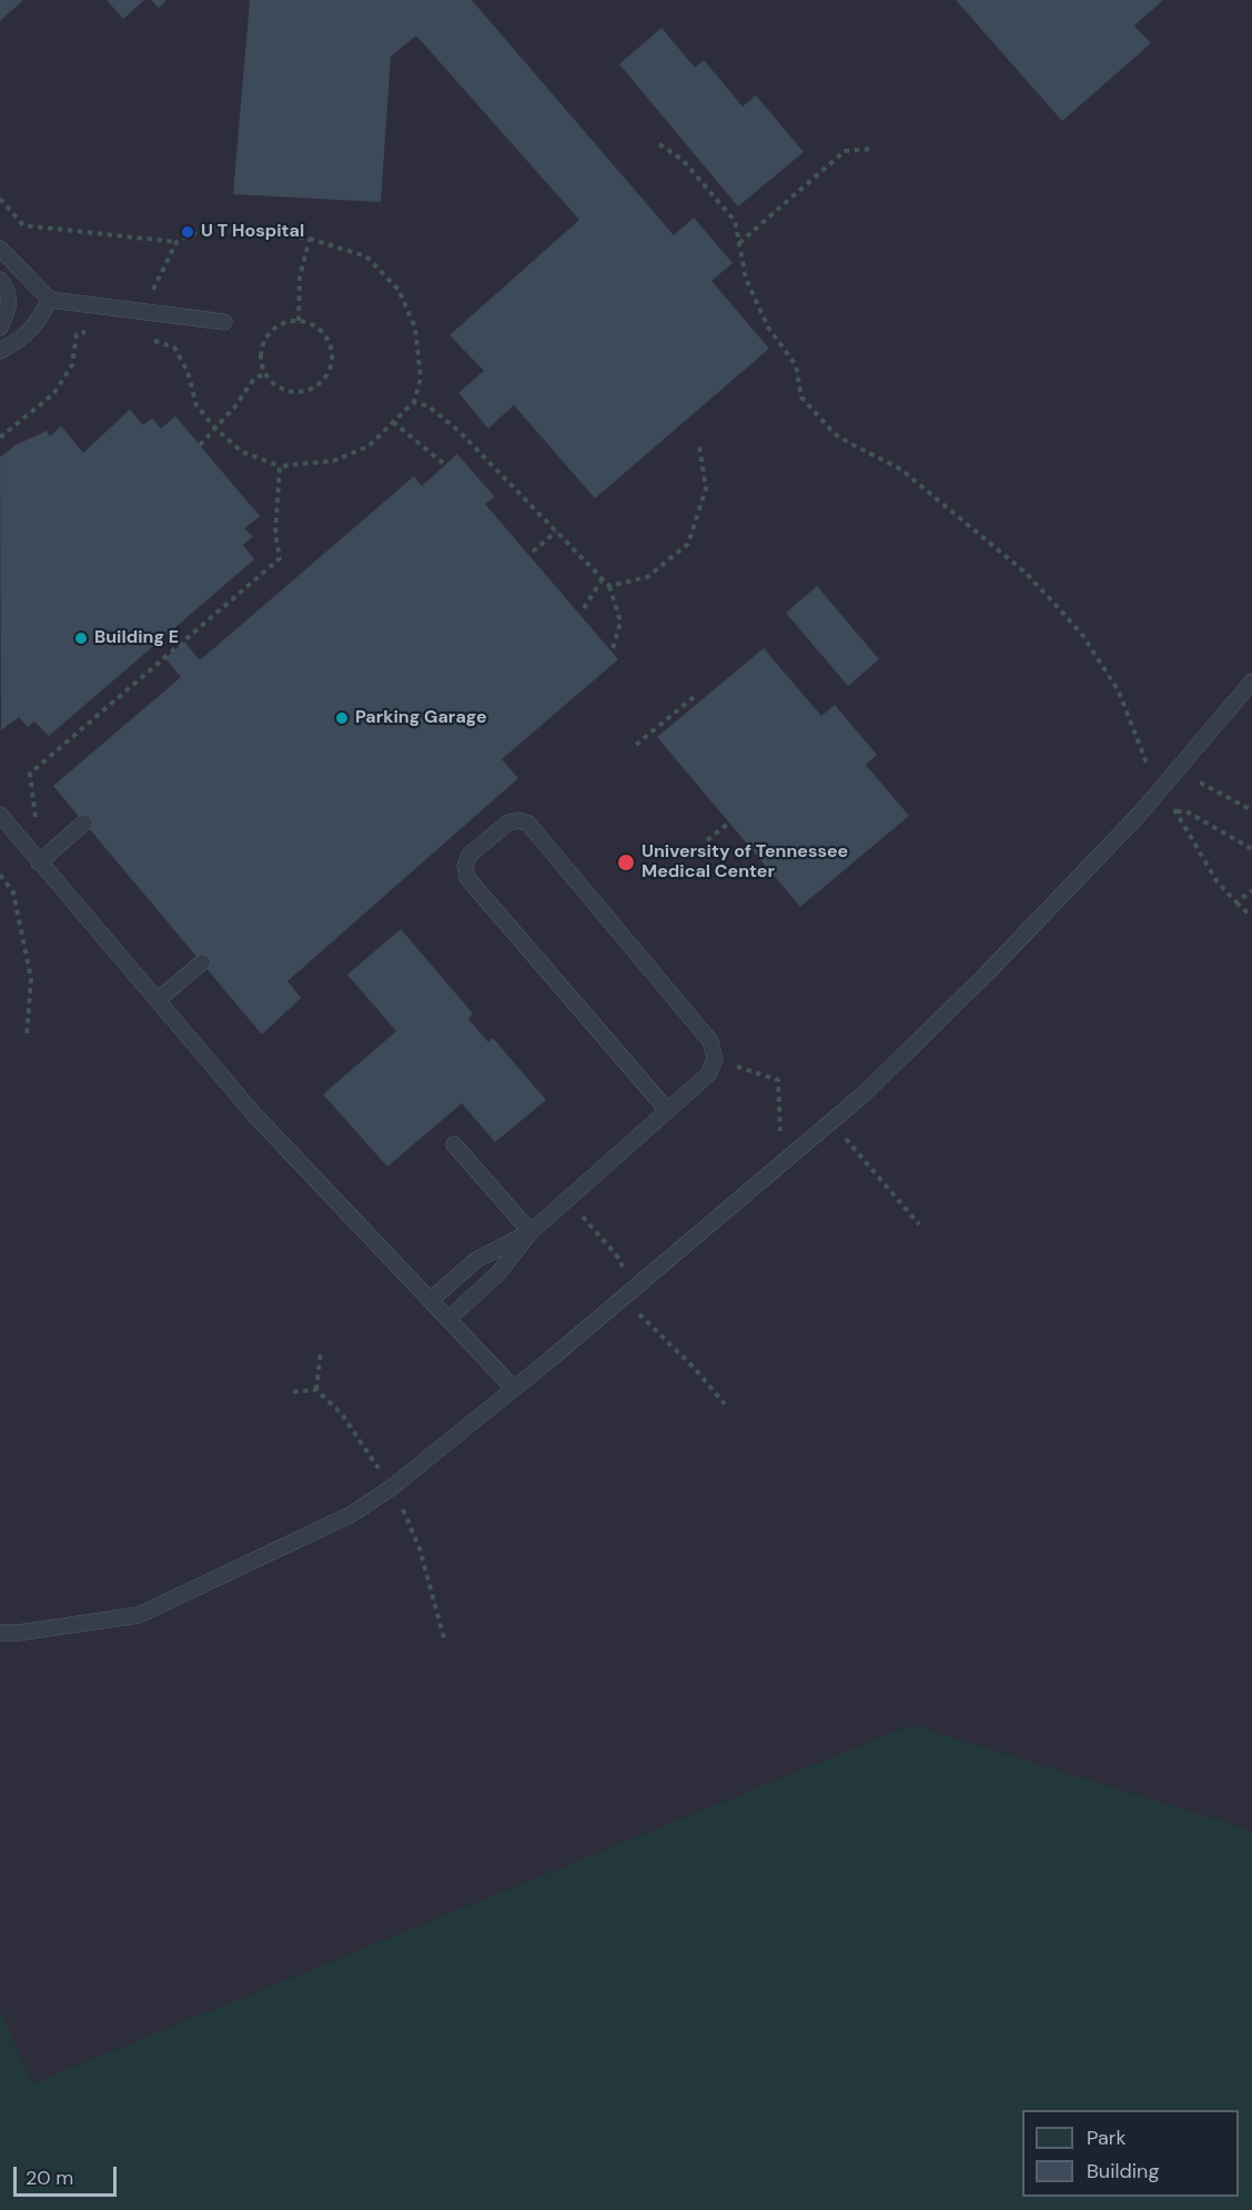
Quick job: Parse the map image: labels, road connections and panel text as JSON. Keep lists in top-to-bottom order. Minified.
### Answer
{"places":["U T Hospital","Building E","Parking Garage","University of Tennessee Medical Center"],"legend":["Park","Building"],"scale_bar":"20 m"}
